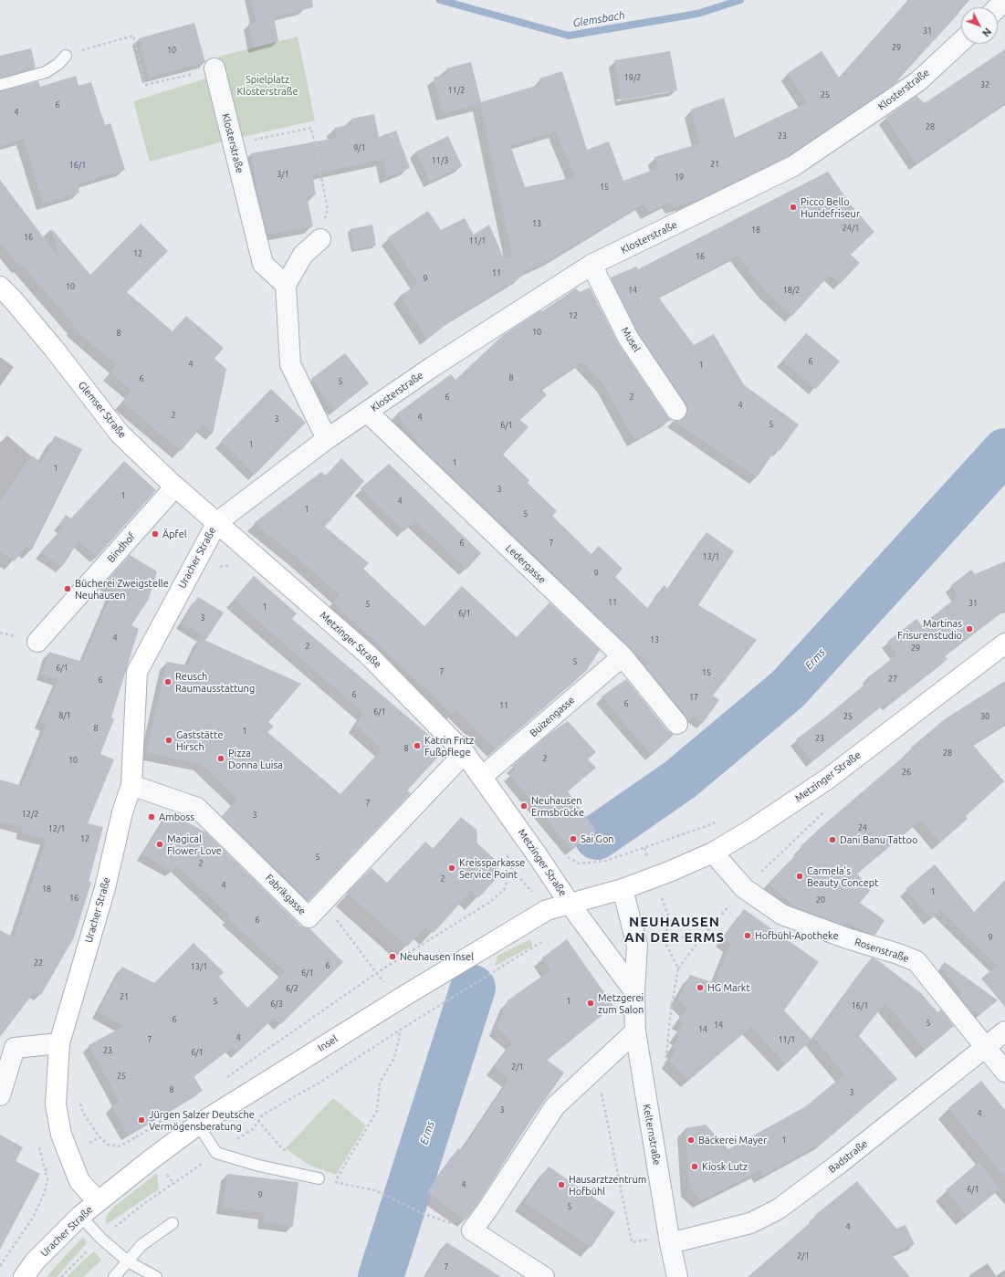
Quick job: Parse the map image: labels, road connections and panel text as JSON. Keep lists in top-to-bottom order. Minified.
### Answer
{"streets":{"street":["Klosterstraße","Musel","Glemser Straße","Bindhof","Uracher Straße","Ledergasse","Metzinger Straße","Buizengasse","Fabrikgasse","Rosenstraße","Insel","Kelternstraße","Badstraße"]},"crossings":[["Klosterstraße","Musel"],["Klosterstraße","Glemser Straße"],["Klosterstraße","Uracher Straße"],["Klosterstraße","Ledergasse"],["Klosterstraße","Metzinger Straße"],["Glemser Straße","Bindhof"],["Glemser Straße","Uracher Straße"],["Glemser Straße","Metzinger Straße"],["Uracher Straße","Metzinger Straße"],["Uracher Straße","Fabrikgasse"],["Uracher Straße","Insel"],["Ledergasse","Buizengasse"],["Metzinger Straße","Buizengasse"],["Metzinger Straße","Fabrikgasse"],["Metzinger Straße","Rosenstraße"],["Metzinger Straße","Insel"],["Metzinger Straße","Kelternstraße"],["Rosenstraße","Badstraße"],["Kelternstraße","Badstraße"]],"districts":["NEUHAUSEN AN DER ERMS"],"water":["Glemsbach","Erms"],"parks":["Spielplatz Klosterstraße"],"places":["Picco Bello Hundefriseur","Äpfel","Bücherei Zweigstelle Neuhausen","Martinas Frisurenstudio","Reusch Raumausstattung","Gaststätte Hirsch","Katrin Fritz Fußpflege","Pizza Donna Luisa","Neuhausen Ermsbrücke","Amboss","Sai Gon","Dani Banu Tattoo","Magical Flower Love","Kreissparkasse Service Point","Carmela's Beauty Concept","Hofbühl-Apotheke","Neuhausen Insel","HG Markt","Metzgerei zum Salon","Jürgen Salzer Deutsche Vermögensberatung","Bäckerei Mayer","Kiosk Lutz","Hausarztzentrum Hofbühl"],"house_numbers":["31","29","10","19/2","32","11/2","25","6","4","28","23","9/1","11/3","21","16/1","3/1","19","15","13","24/1","18","16","11/1","12","16","11","9","10","14","18/2","12","10","8","6","4","1","8","6","5","6","2","4","2","4","3","5","6/1","1","1","1","3","1","4","1","5","6","7","13/1","9","11","31","5","1","6/1","3","4","13","2","29","5","6/1","7","15","27","6","6","17","6","11","6/1","8/1","25","30","8","1","23","8","28","2","10","26","7","12/2","3","24","12/1","12","5","2","2","4","18","1","16","20","6","9","22","6","13/1","6/1","6/2","21","5","1","6/3","16/1","6","5","14","14","4","7","11/1","23","6/1","2/1","25","8","3","3","4","1","4","6/1","9","5","4","2/1","7"],"north":"bottom right"}
